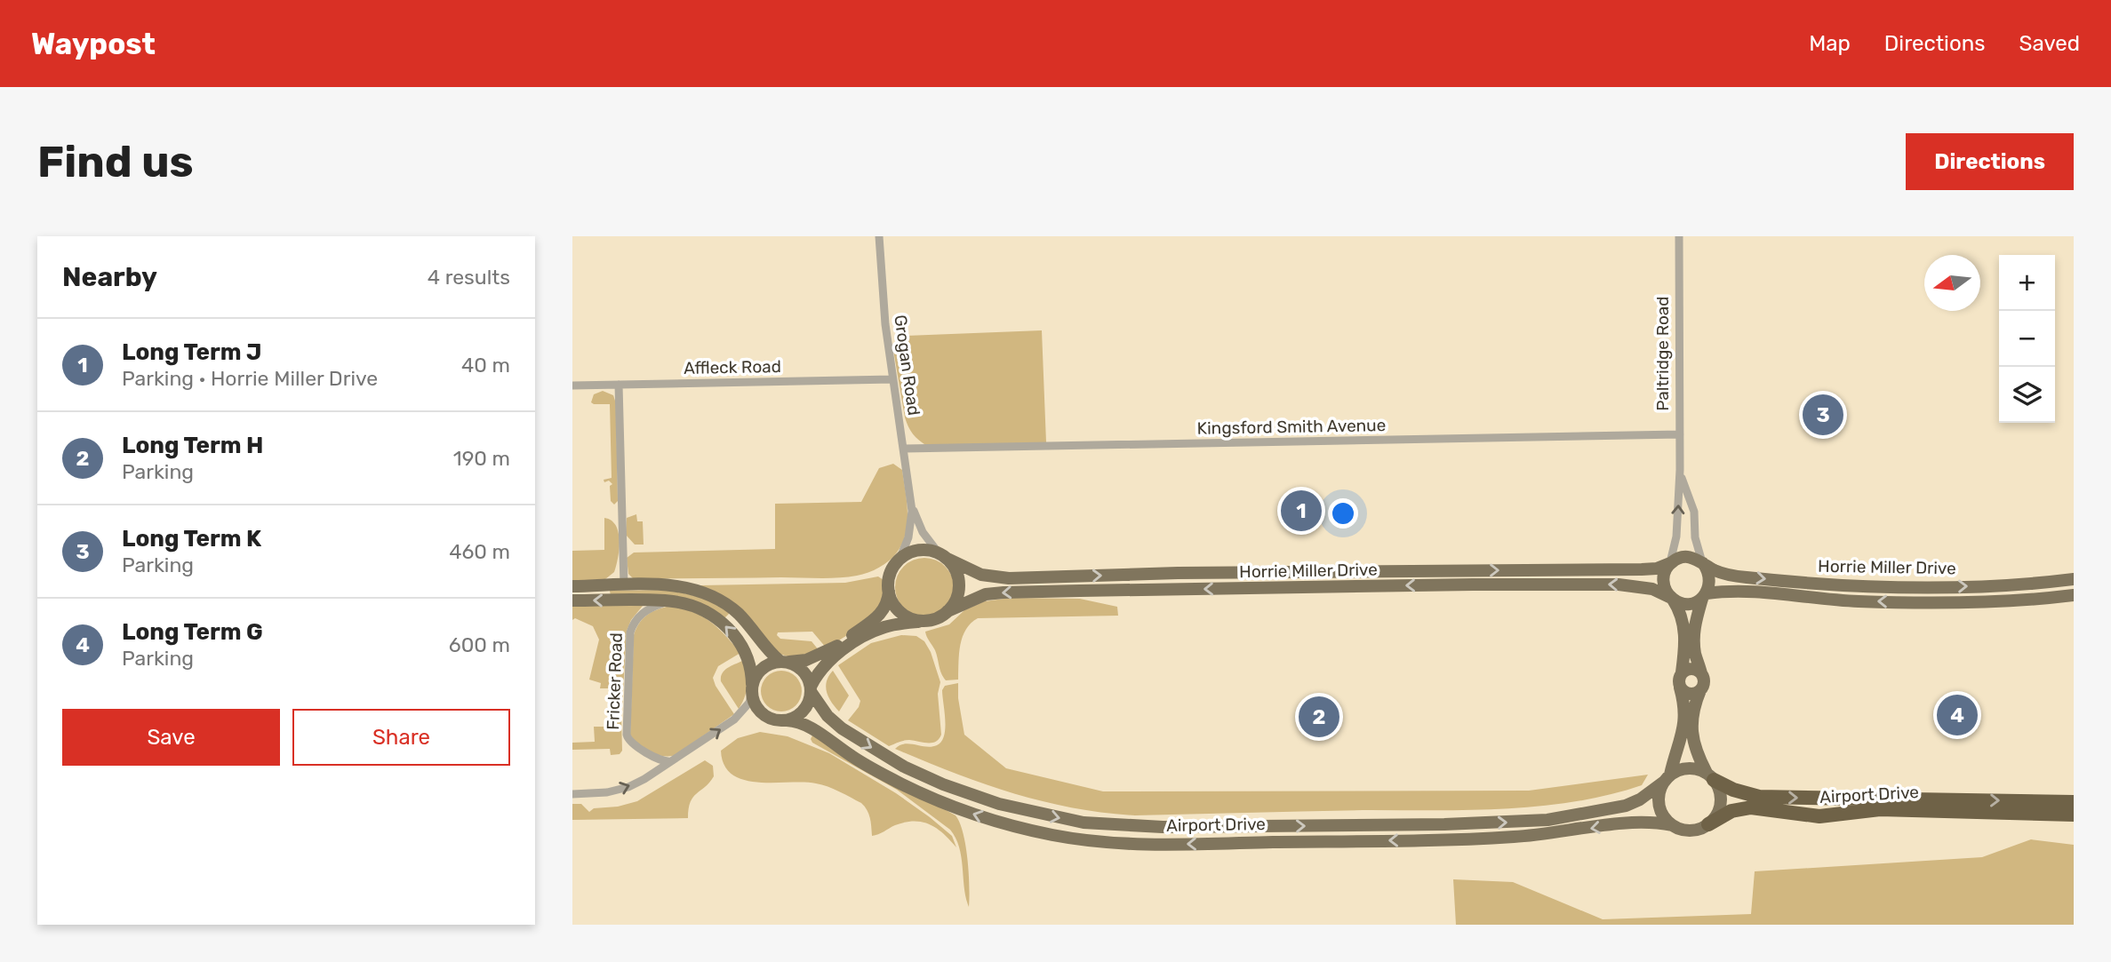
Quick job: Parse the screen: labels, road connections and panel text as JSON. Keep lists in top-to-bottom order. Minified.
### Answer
{"streets":{"highway":["Airport Drive"],"main road":["Horrie Miller Drive"],"street":["Paltridge Road","Grogan Road","Affleck Road","Kingsford Smith Avenue","Fricker Road"]},"crossings":[["Paltridge Road","Kingsford Smith Avenue"],["Paltridge Road","Horrie Miller Drive"],["Grogan Road","Affleck Road"],["Grogan Road","Kingsford Smith Avenue"],["Grogan Road","Horrie Miller Drive"]],"north":"left","page":{"header":"Waypost","nav":["Map","Directions","Saved"],"buttons":["Directions",["Save","Share"]],"title":"Find us","heading":["Nearby","4 results"],"map_buttons":["+","−"],"list":[{"mark":"1","name":"Long Term J","note":"Parking · Horrie Miller Drive","value":"40 m"},{"mark":"2","name":"Long Term H","note":"Parking","value":"190 m"},{"mark":"3","name":"Long Term K","note":"Parking","value":"460 m"},{"mark":"4","name":"Long Term G","note":"Parking","value":"600 m"}],"pins":["3","1","4","2"]}}
